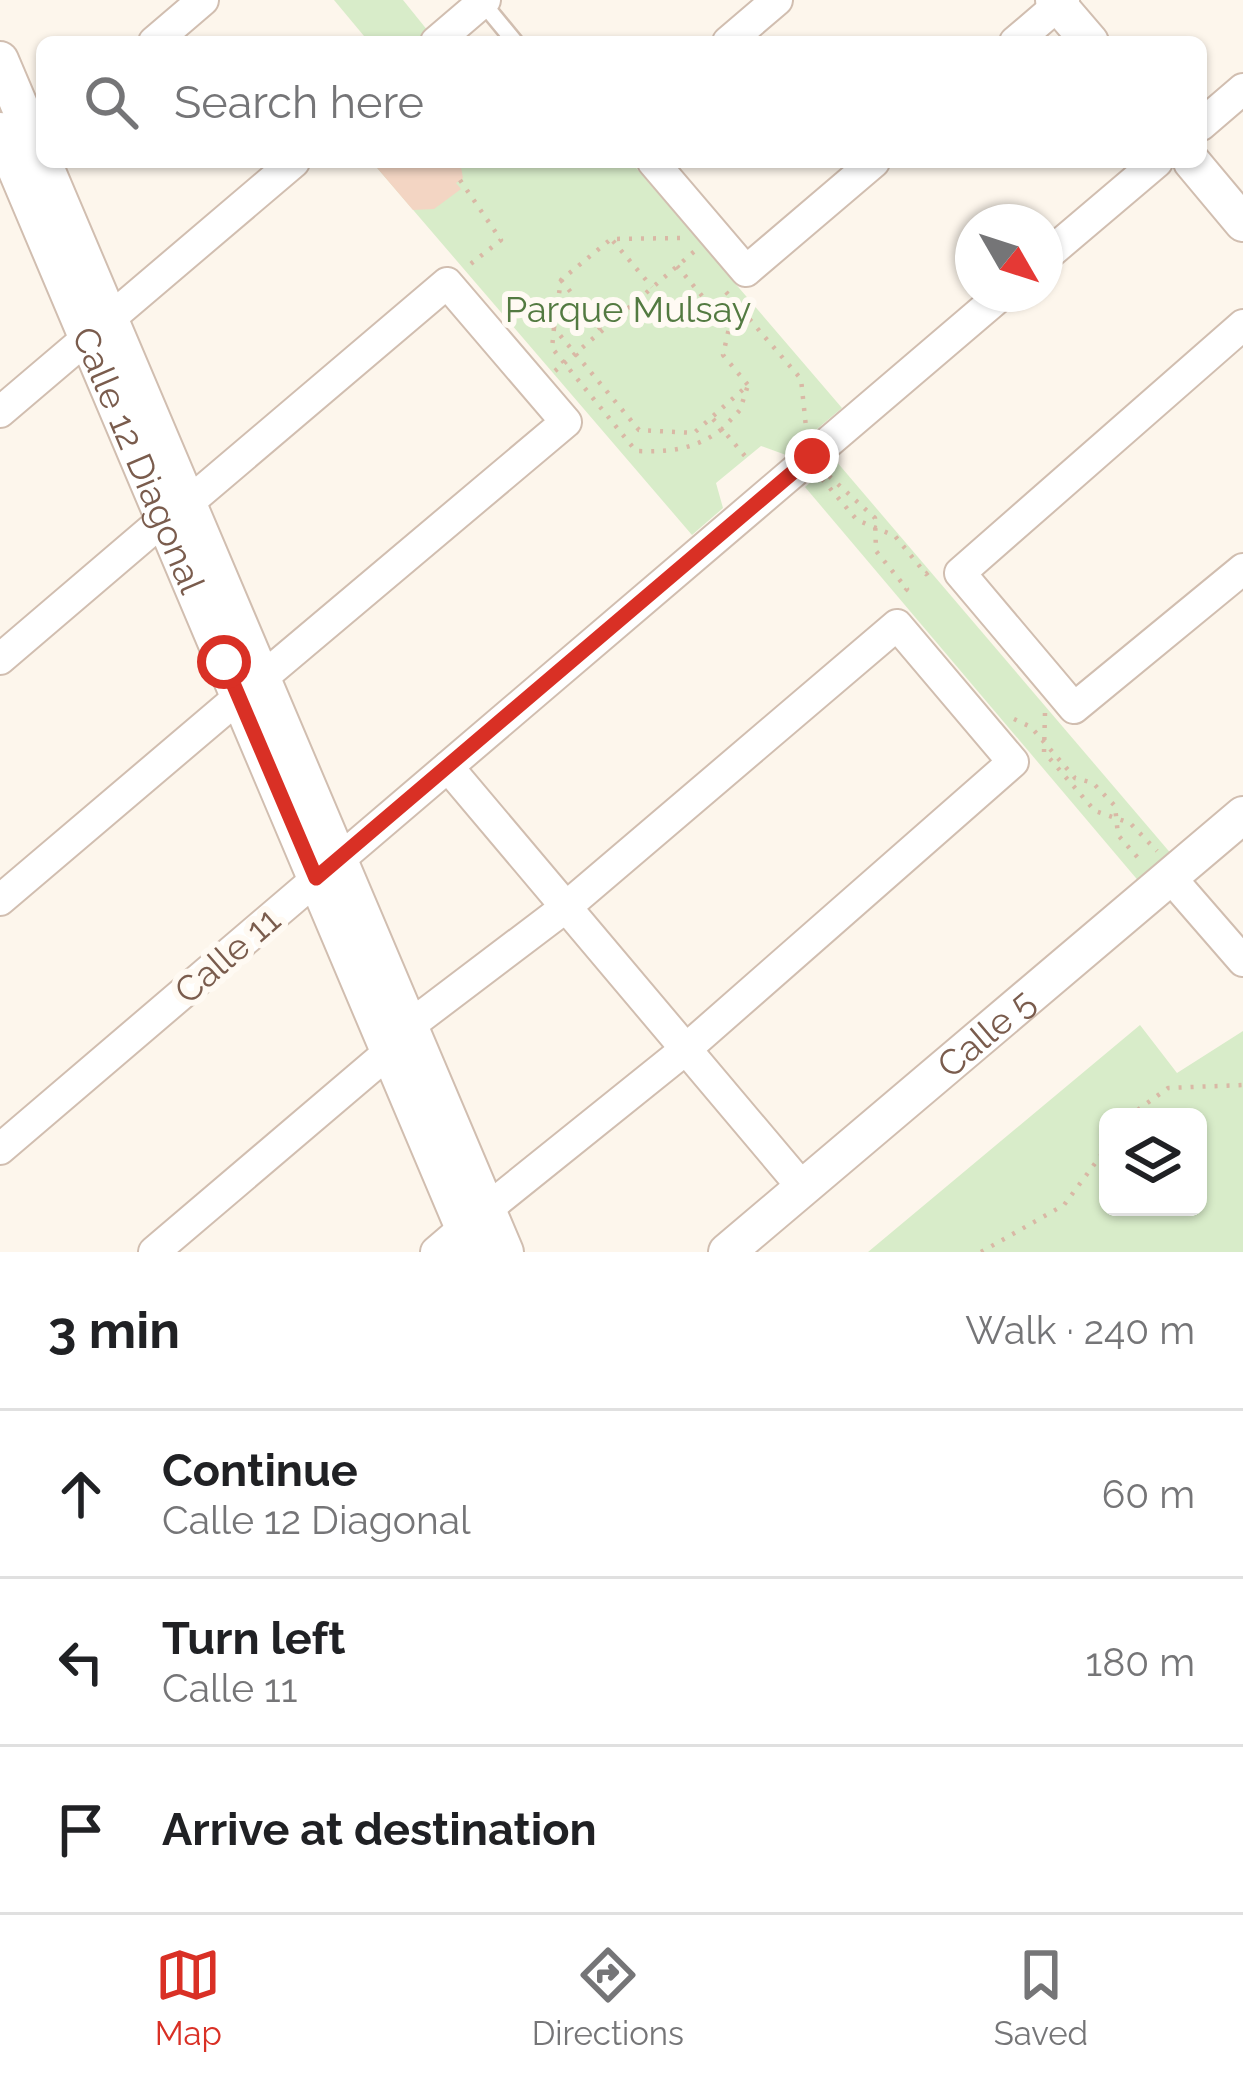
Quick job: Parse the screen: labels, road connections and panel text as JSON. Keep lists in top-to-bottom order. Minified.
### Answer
{"streets":{"street":["Calle 12 Diagonal","Calle 11","Calle 5"]},"crossings":[["Calle 12 Diagonal","Calle 11"]],"parks":["Parque Mulsay"],"north":"bottom right","page":{"search":"Search here","heading":["3 min","Walk · 240 m"],"list":[["Continue","Calle 12 Diagonal","60 m"],["Turn left","Calle 11","180 m"],"Arrive at destination"],"nav":["Map","Directions","Saved"]}}
